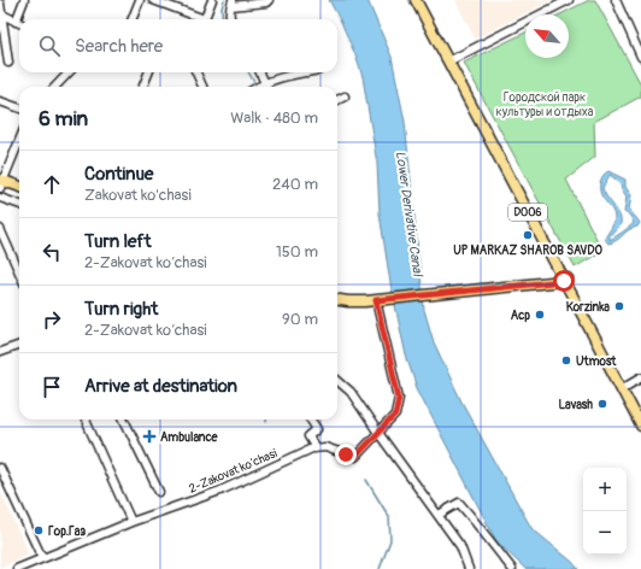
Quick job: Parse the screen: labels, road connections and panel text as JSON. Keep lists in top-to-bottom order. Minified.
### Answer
{"streets":{"main road":["D006"],"street":["2-Zakovat ko‘chasi"]},"water":["Lower Derivative Canal"],"parks":["Городской парк культуры и отдыха"],"places":{"other":["UP MARKAZ SHAROB SAVDO","Korzinka","Аср","Utmost","Lavash","Гор.Газ"],"health":["Ambulance"]},"north":"top left","page":{"search":"Search here","heading":["6 min","Walk · 480 m"],"list":[["Continue","Zakovat ko'chasi","240 m"],["Turn left","2-Zakovat ko‘chasi","150 m"],["Turn right","2-Zakovat ko‘chasi","90 m"],"Arrive at destination"],"map_buttons":["+","−"]}}
